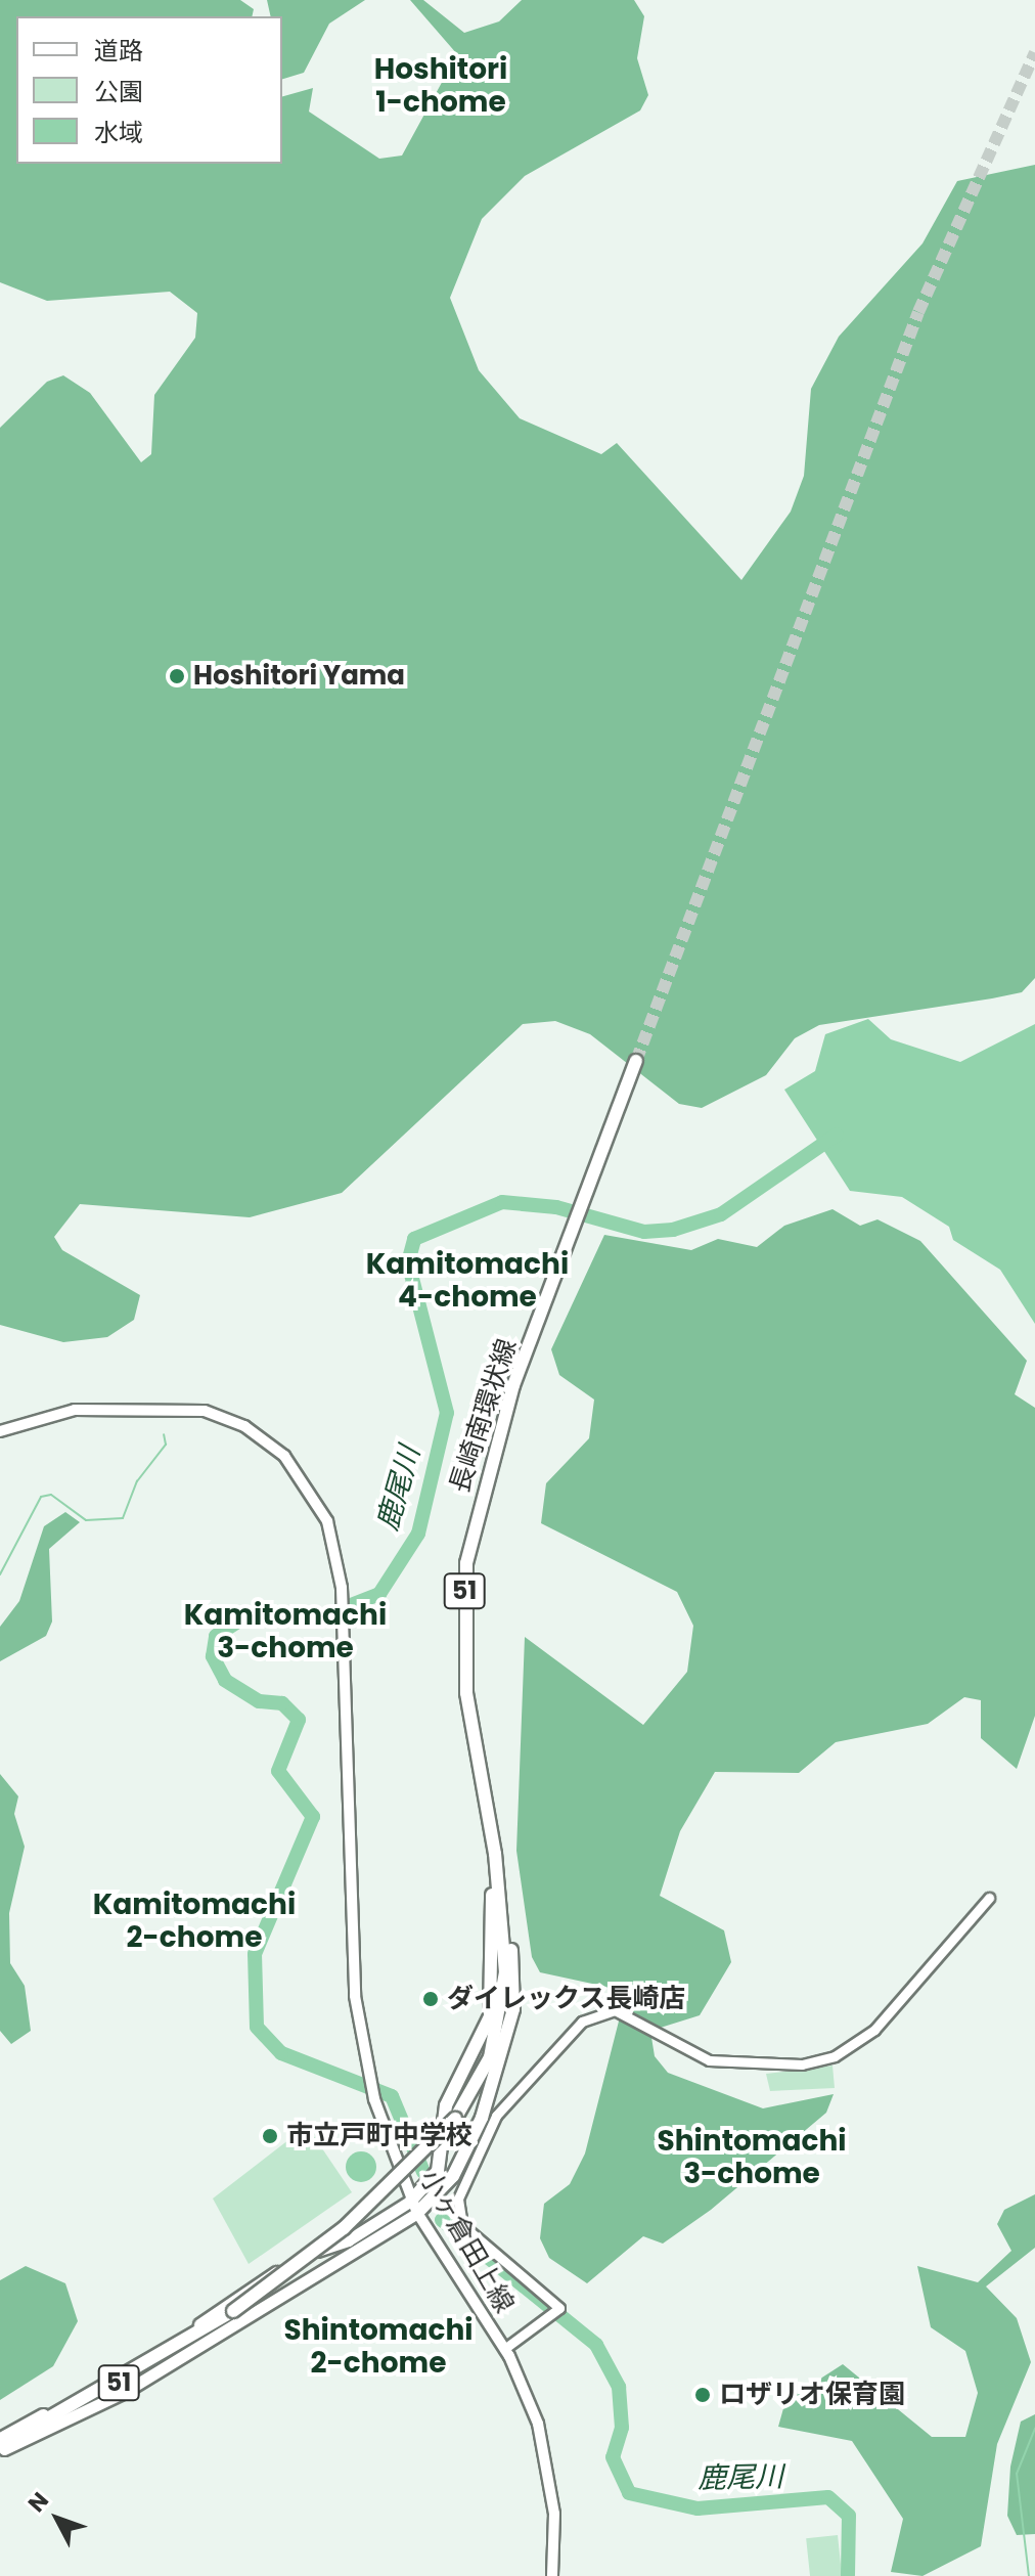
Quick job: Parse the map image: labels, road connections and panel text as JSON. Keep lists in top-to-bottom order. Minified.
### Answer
{"streets":{"highway":["長崎南環状線","51"],"main road":["小ヶ倉田上線"]},"crossings":[["長崎南環状線","51"],["51","小ヶ倉田上線"]],"districts":["Hoshitori 1-chome","Kamitomachi 4-chome","Kamitomachi 3-chome","Kamitomachi 2-chome","Shintomachi 3-chome","Shintomachi 2-chome"],"water":["鹿尾川"],"places":["Hoshitori Yama","ダイレックス長崎店","市立戸町中学校","ロザリオ保育園"],"legend":["道路","公園","水域"],"north":"top left"}
